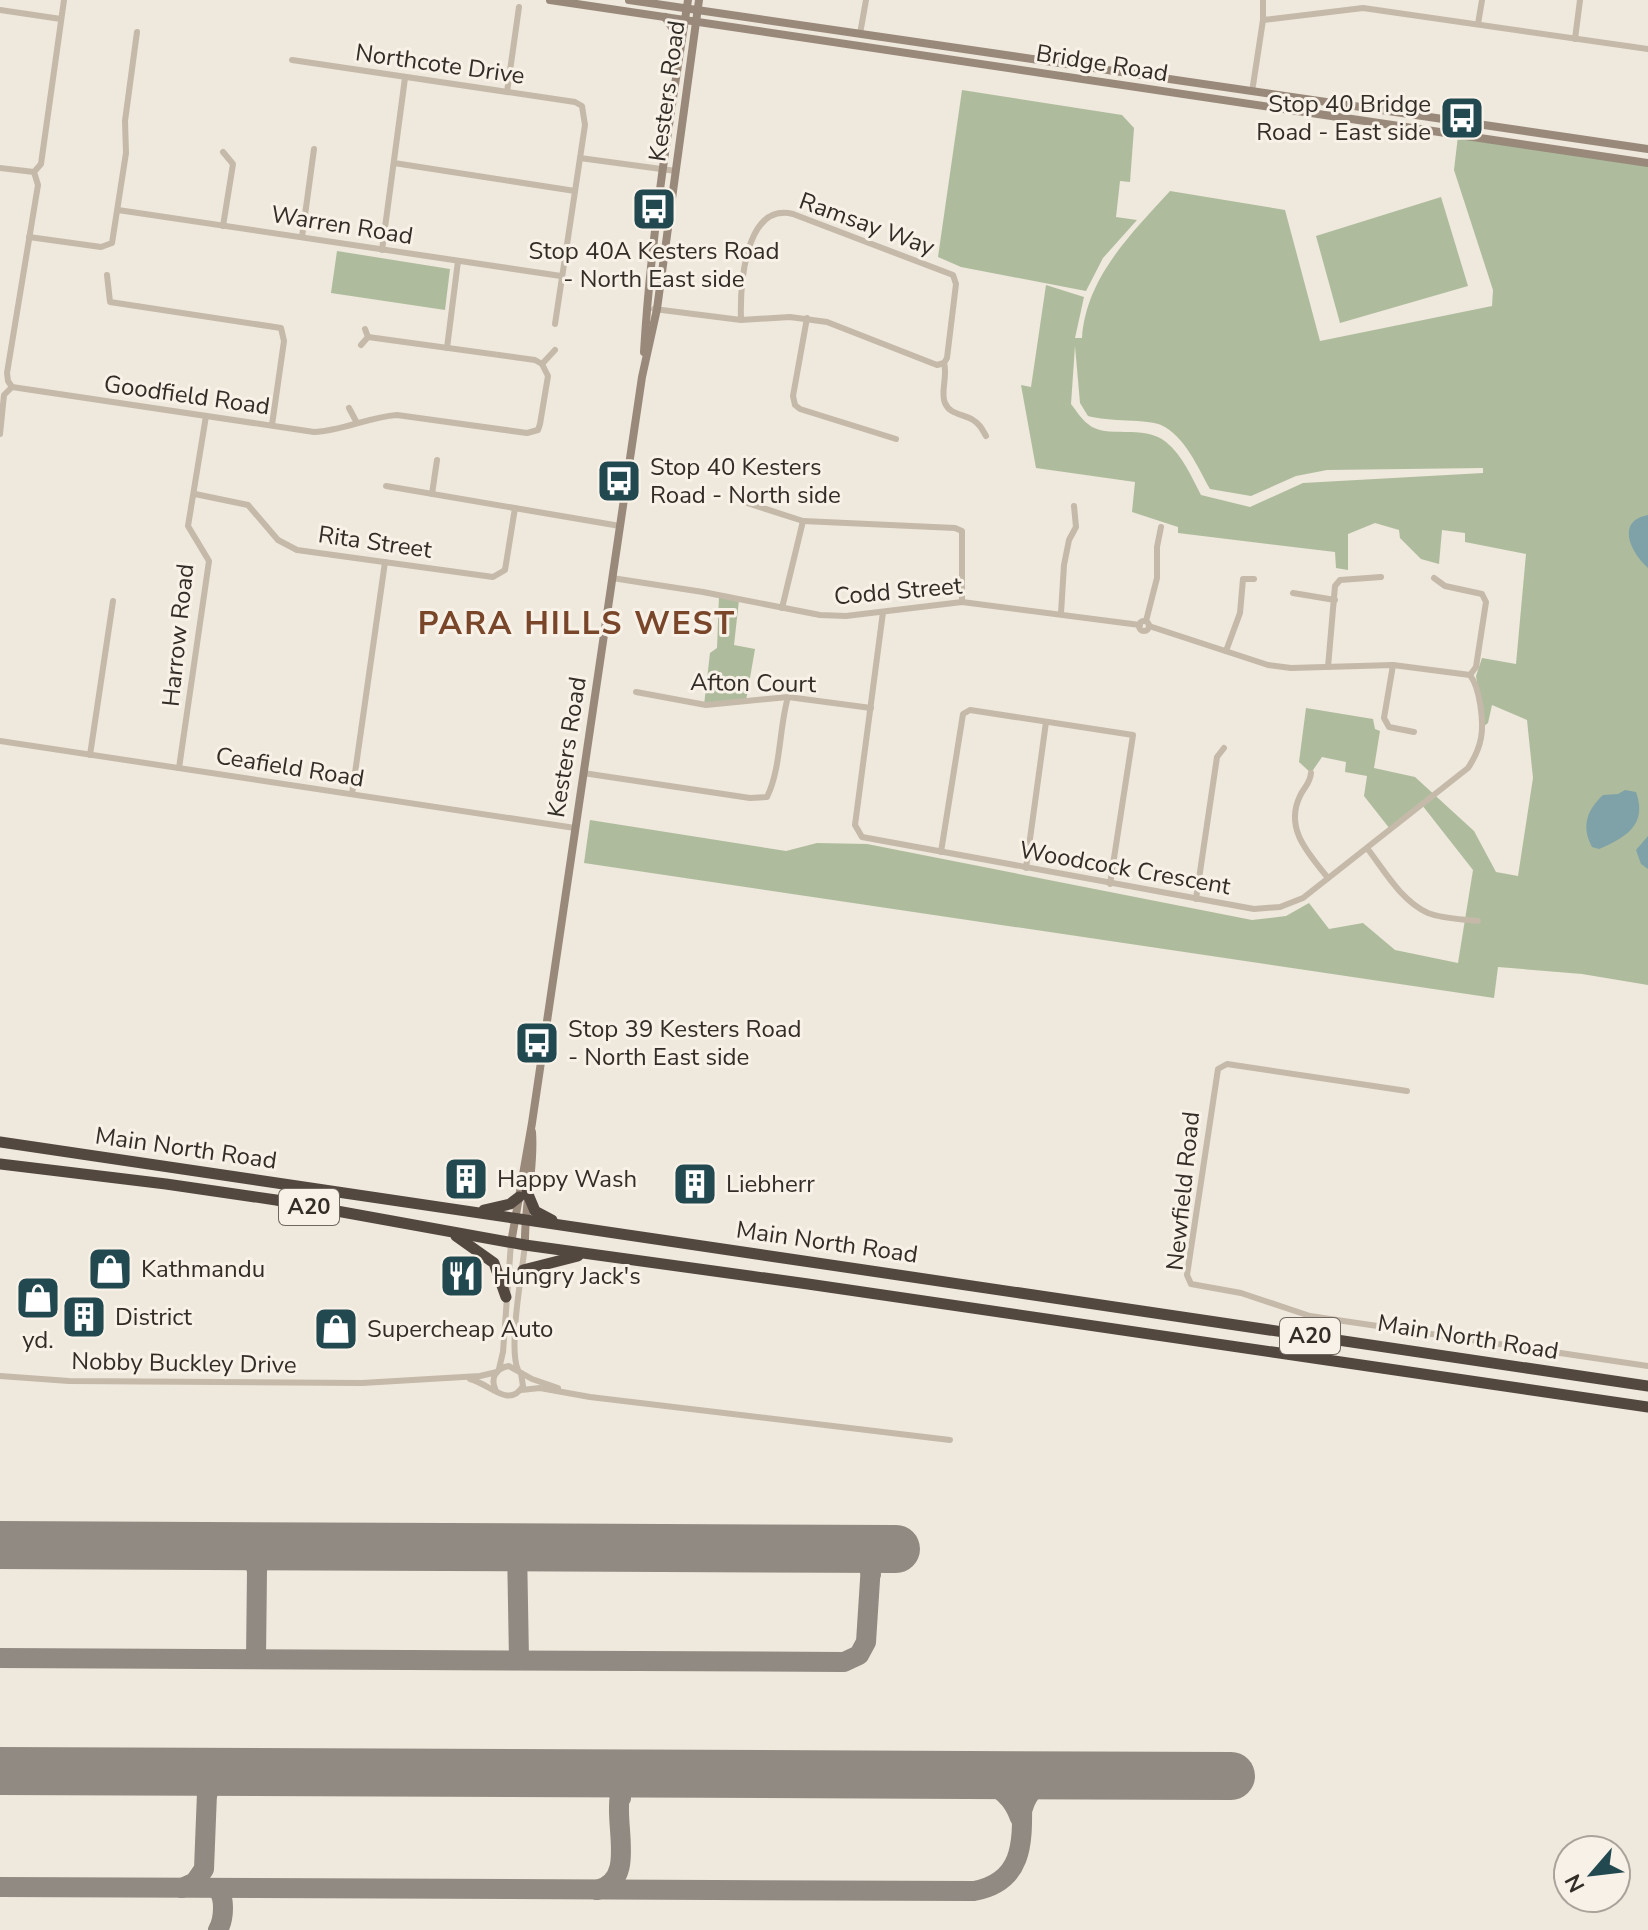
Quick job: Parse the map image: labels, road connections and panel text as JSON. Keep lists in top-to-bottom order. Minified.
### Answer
{"streets":{"highway":["Main North Road","A20"],"main road":["Bridge Road","Kesters Road"],"street":["Northcote Drive","Ramsay Way","Warren Road","Goodfield Road","Rita Street","Codd Street","Harrow Road","Afton Court","Ceafield Road","Woodcock Crescent","Newfield Road","Nobby Buckley Drive"]},"crossings":[["Bridge Road","Kesters Road"],["Kesters Road","Codd Street"],["Kesters Road","Ceafield Road"],["Kesters Road","Main North Road"],["Kesters Road","Nobby Buckley Drive"],["Goodfield Road","Harrow Road"],["Rita Street","Harrow Road"],["Codd Street","Woodcock Crescent"],["Harrow Road","Ceafield Road"],["Afton Court","Woodcock Crescent"]],"districts":["PARA HILLS WEST"],"places":{"bus stop":["Stop 40 Bridge Road - East side","Stop 40A Kesters Road - North East side","Stop 40 Kesters Road - North side","Stop 39 Kesters Road - North East side"],"building":["Happy Wash","Liebherr","District"],"shop":["Kathmandu","yd.","Supercheap Auto"],"restaurant":["Hungry Jack's"]},"north":"bottom left"}
